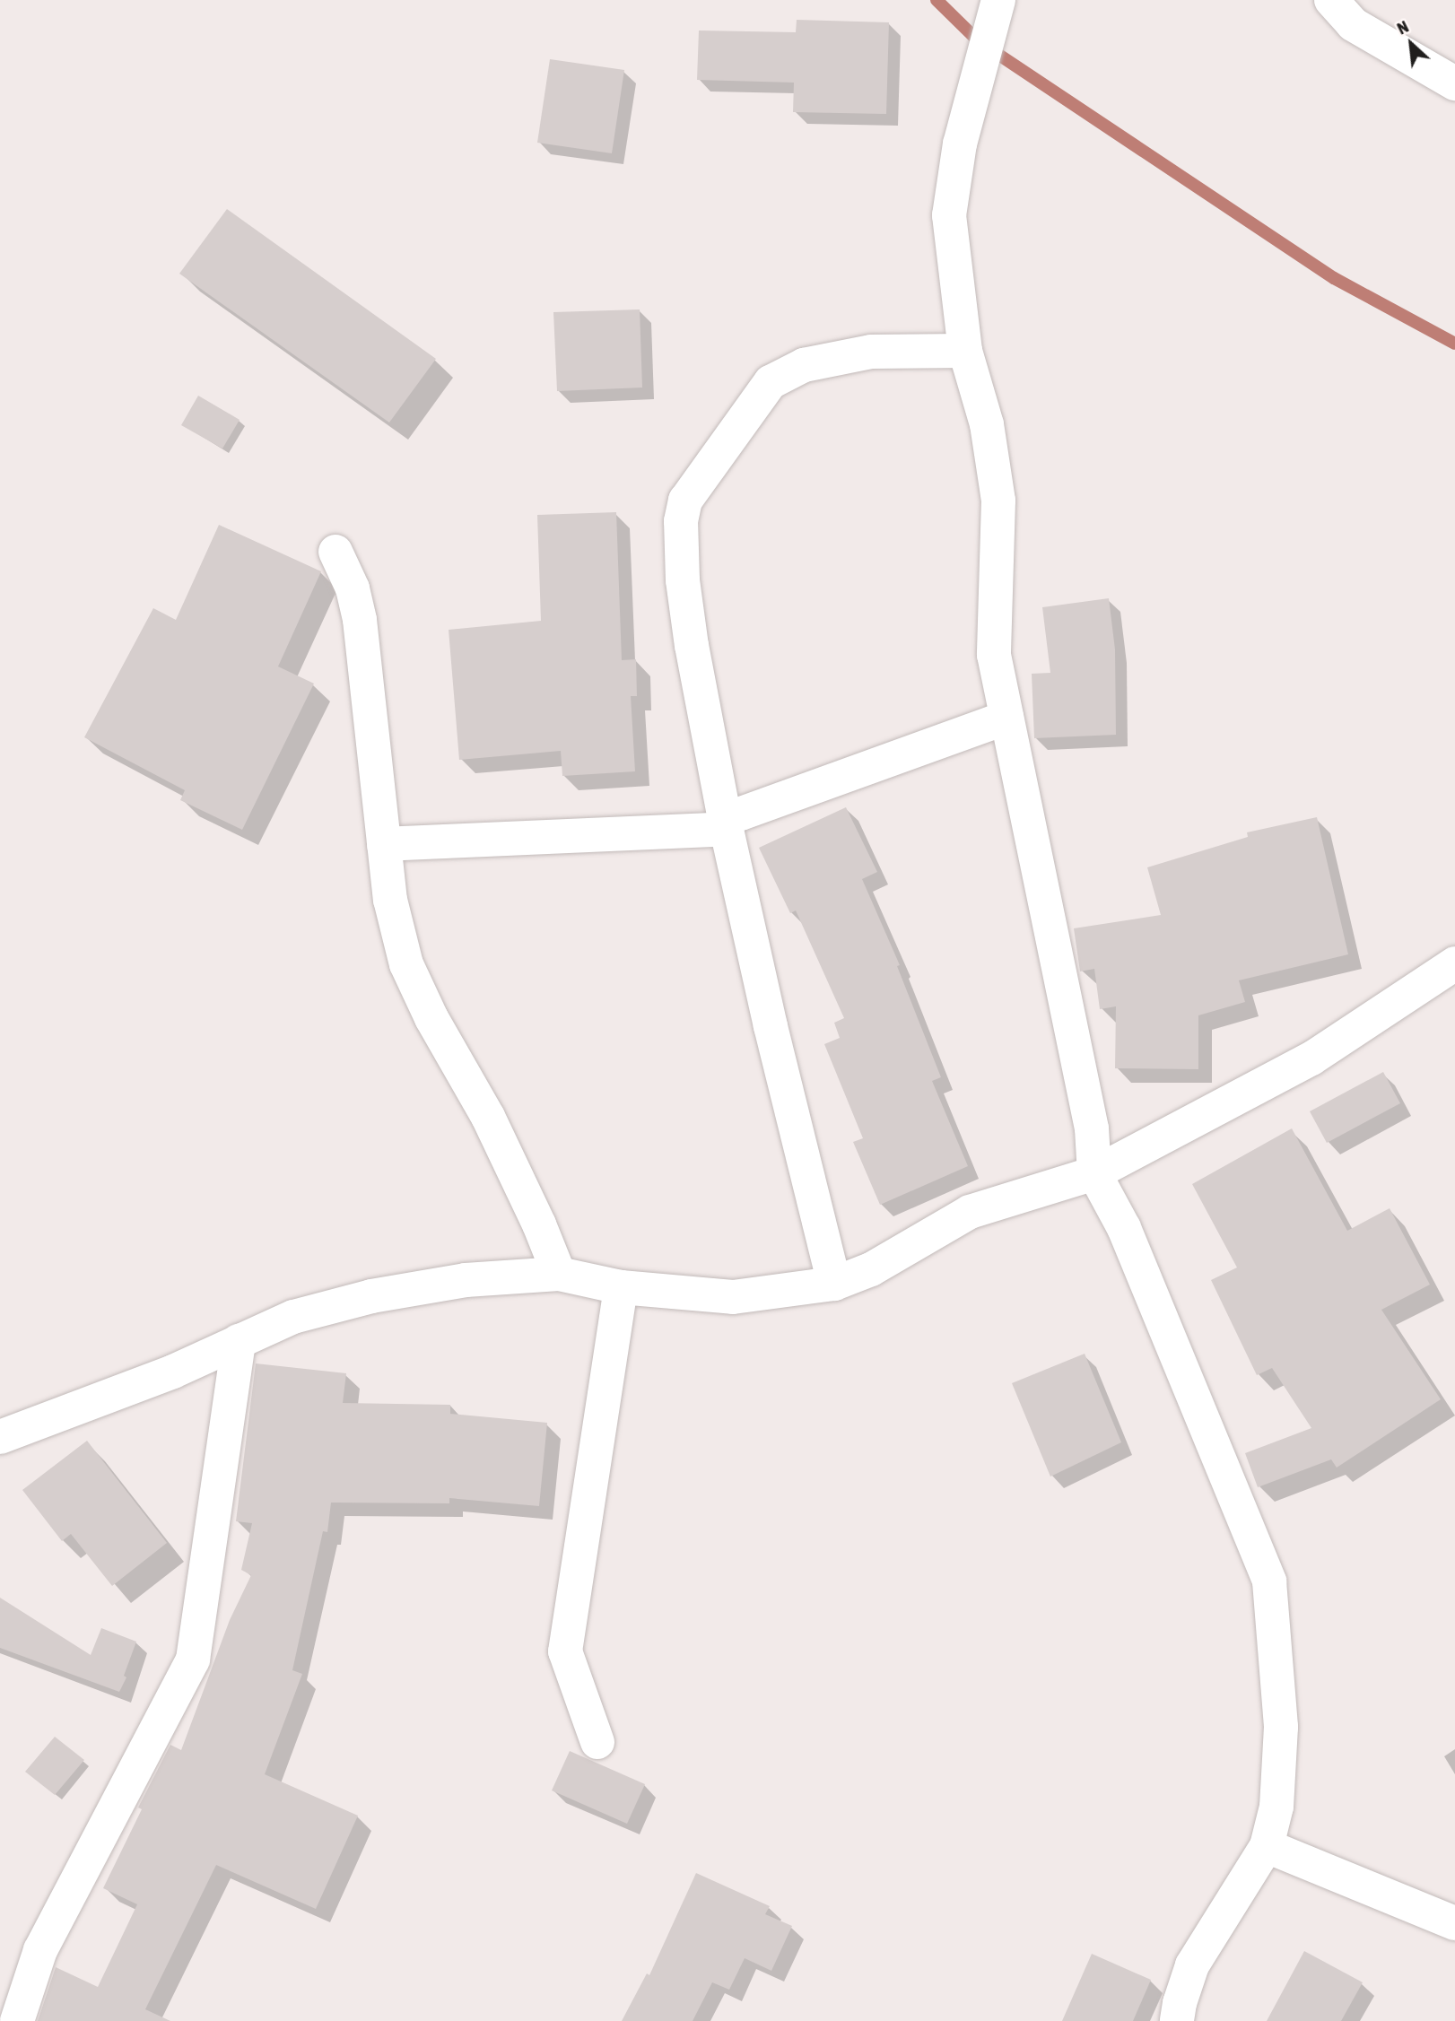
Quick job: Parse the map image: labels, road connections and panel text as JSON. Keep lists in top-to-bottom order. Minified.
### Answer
{"north":"top left"}
